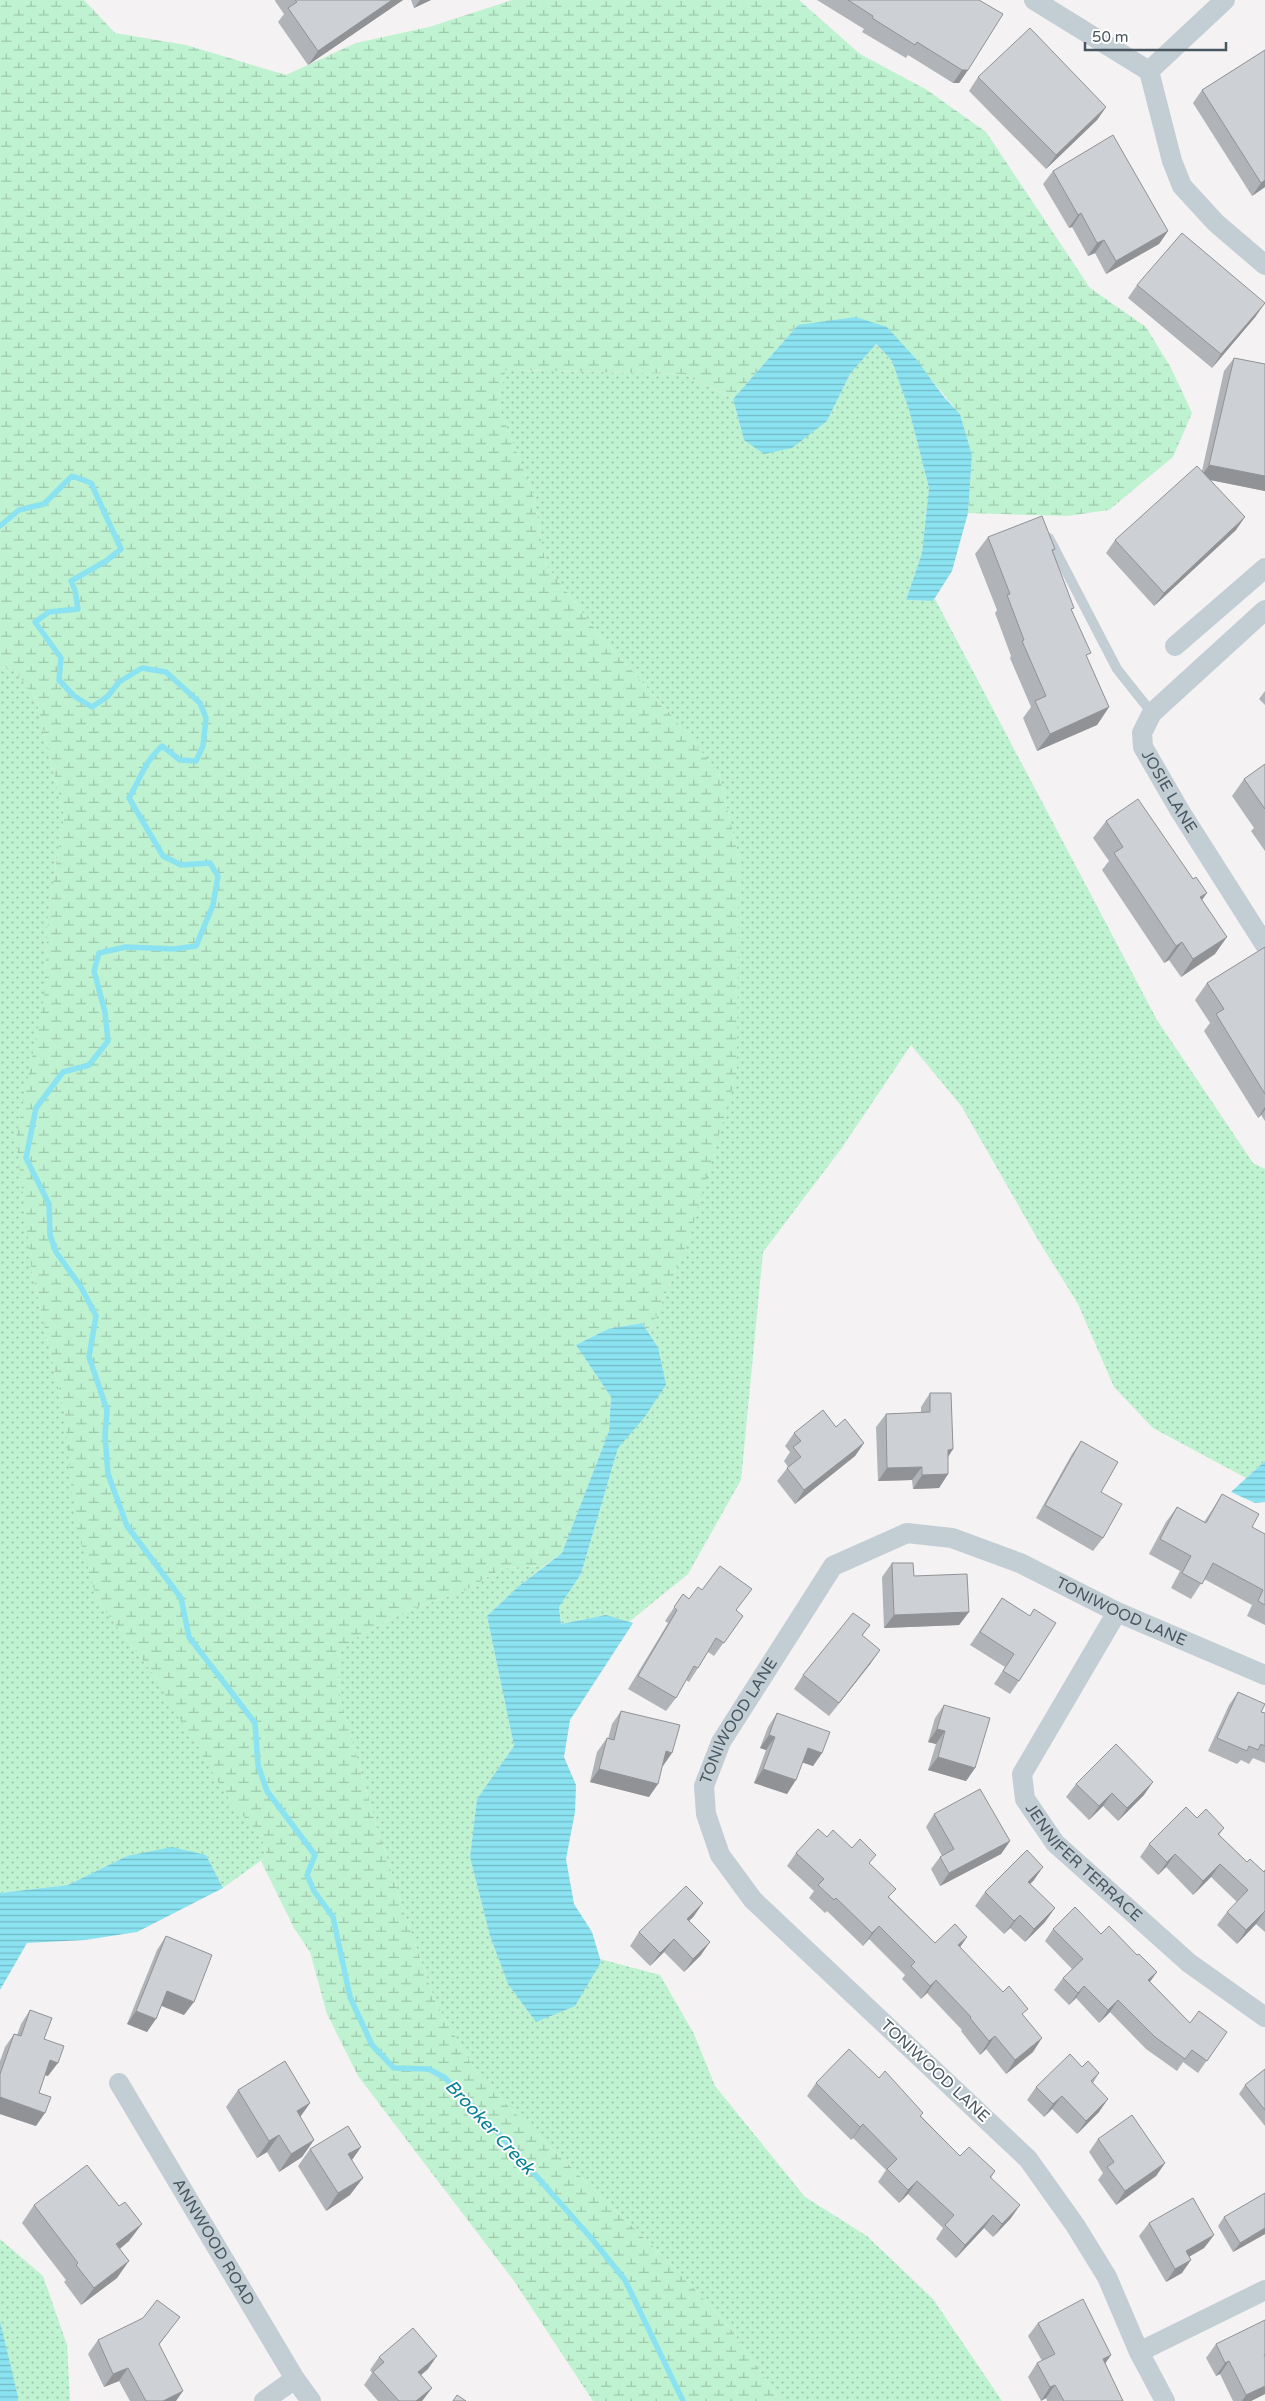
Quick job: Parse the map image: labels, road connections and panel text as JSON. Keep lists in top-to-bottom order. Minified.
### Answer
{"streets":{"street":["JOSIE LANE","TONIWOOD LANE","JENNIFER TERRACE","ANNWOOD ROAD"]},"crossings":[["TONIWOOD LANE","JENNIFER TERRACE"]],"water":["Brooker Creek"],"scale_bar":"50 m"}
